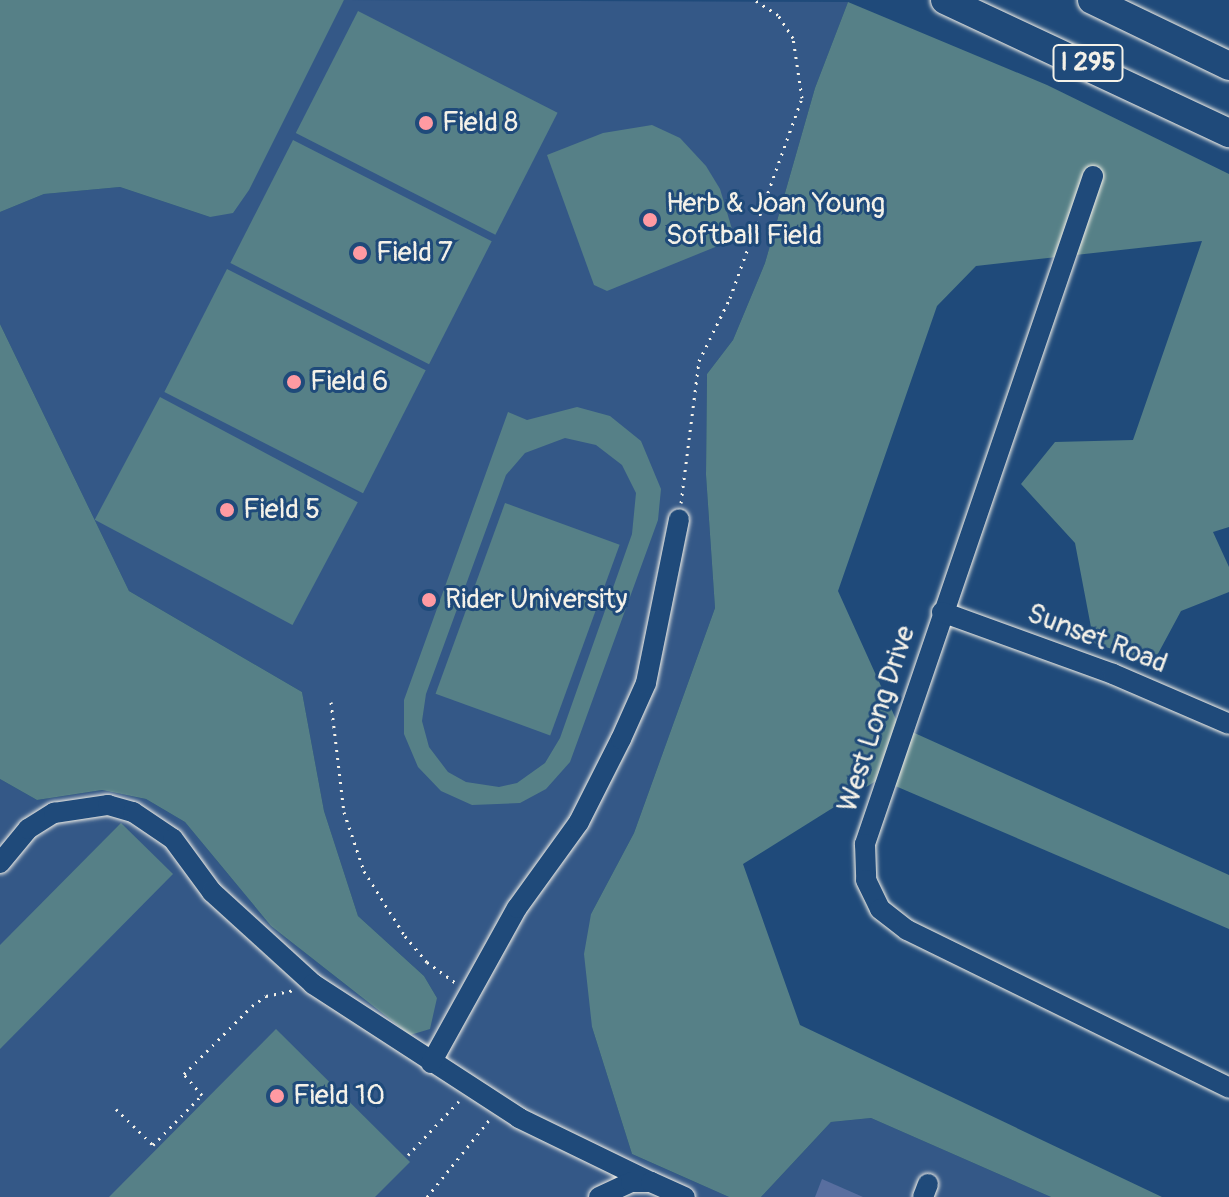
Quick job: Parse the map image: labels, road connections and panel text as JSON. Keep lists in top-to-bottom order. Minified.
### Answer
{"streets":{"highway":["I 295"],"street":["Sunset Road","West Long Drive"]},"crossings":[["Sunset Road","West Long Drive"]],"places":["Field 8","Herb & Joan Young Softball Field","Field 7","Field 6","Field 5","Rider University","Field 10"]}
